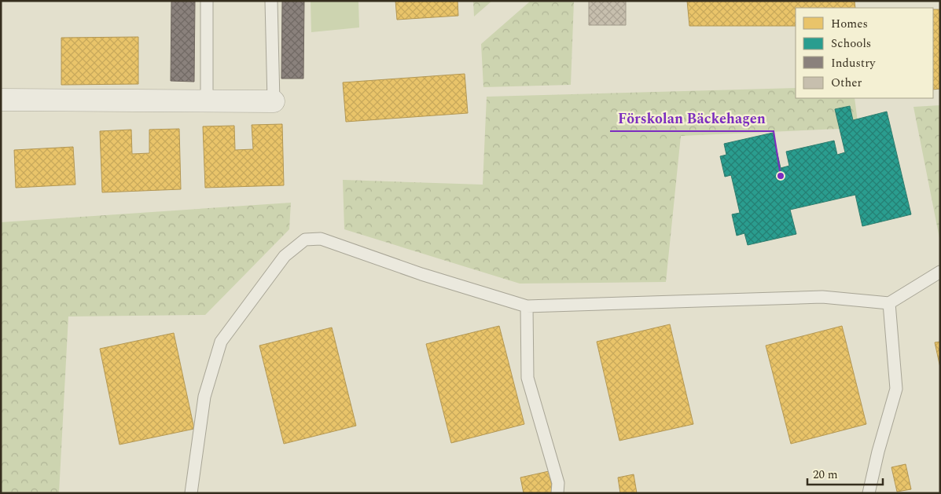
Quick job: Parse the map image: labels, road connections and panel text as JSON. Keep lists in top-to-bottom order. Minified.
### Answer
{"places":["Förskolan Bäckehagen"],"legend":["Homes","Schools","Industry","Other"],"scale_bar":"20 m"}
